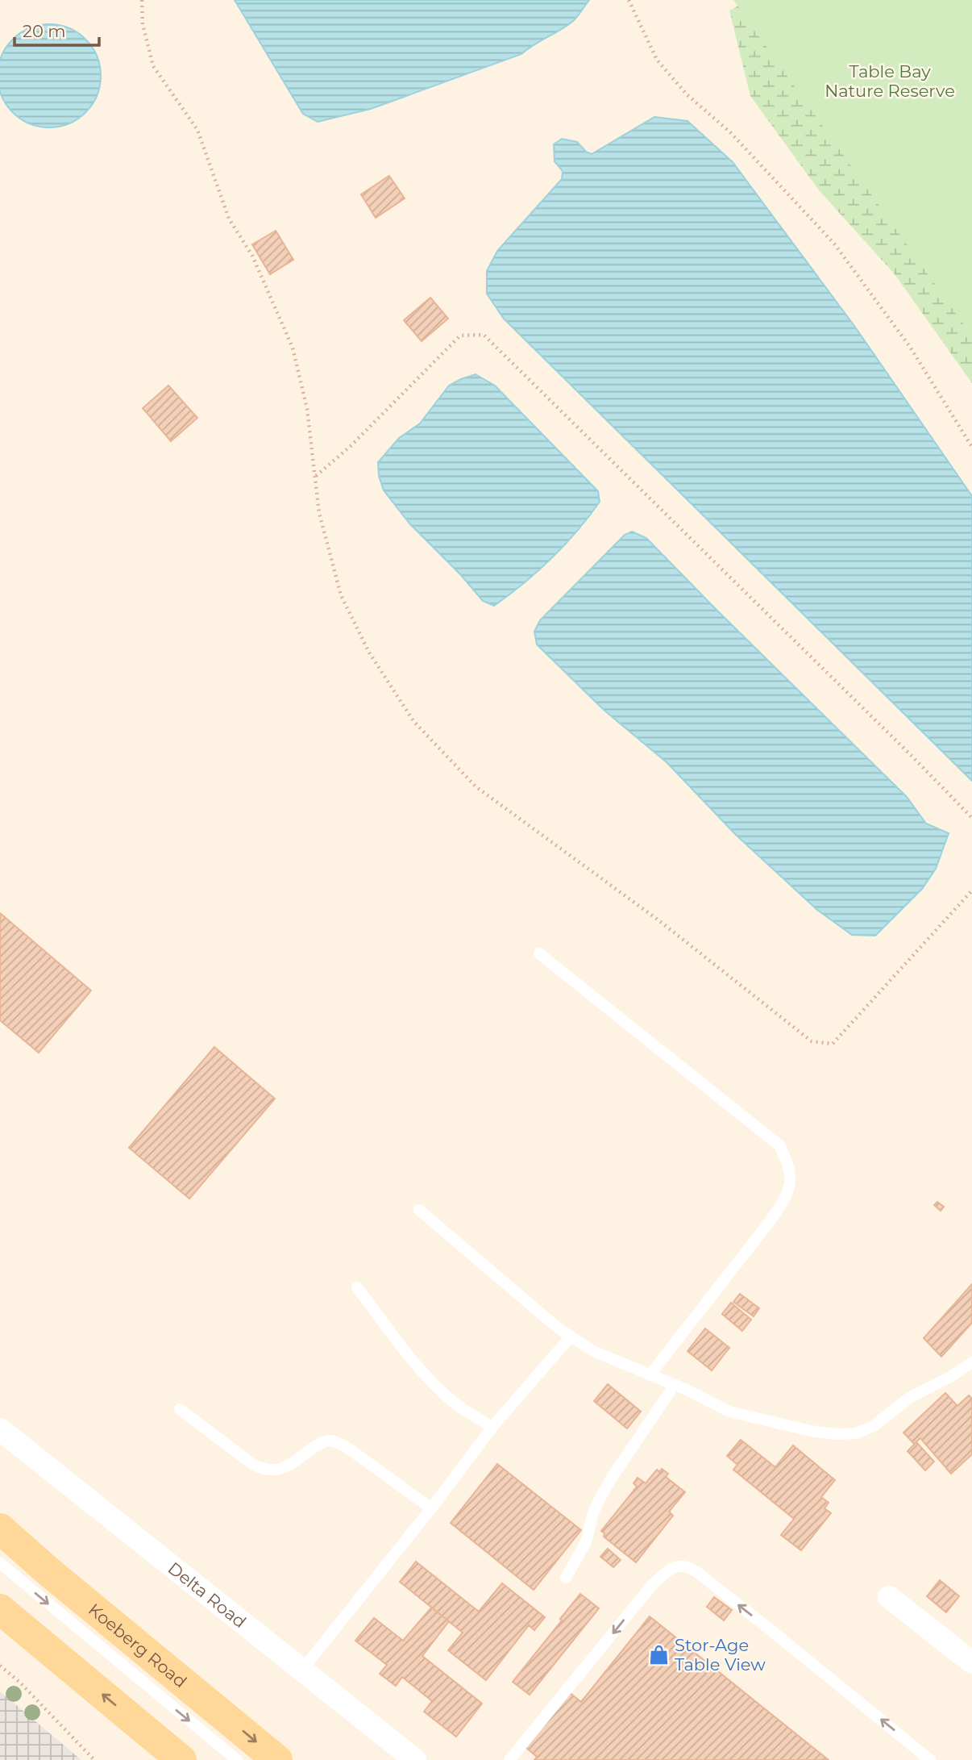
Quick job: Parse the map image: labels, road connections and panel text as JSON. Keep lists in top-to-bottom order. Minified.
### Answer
{"streets":{"main road":["Koeberg Road"],"street":["Delta Road"]},"parks":["Table Bay Nature Reserve"],"places":{"shop":["Stor-Age Table View"]},"scale_bar":"20 m"}
